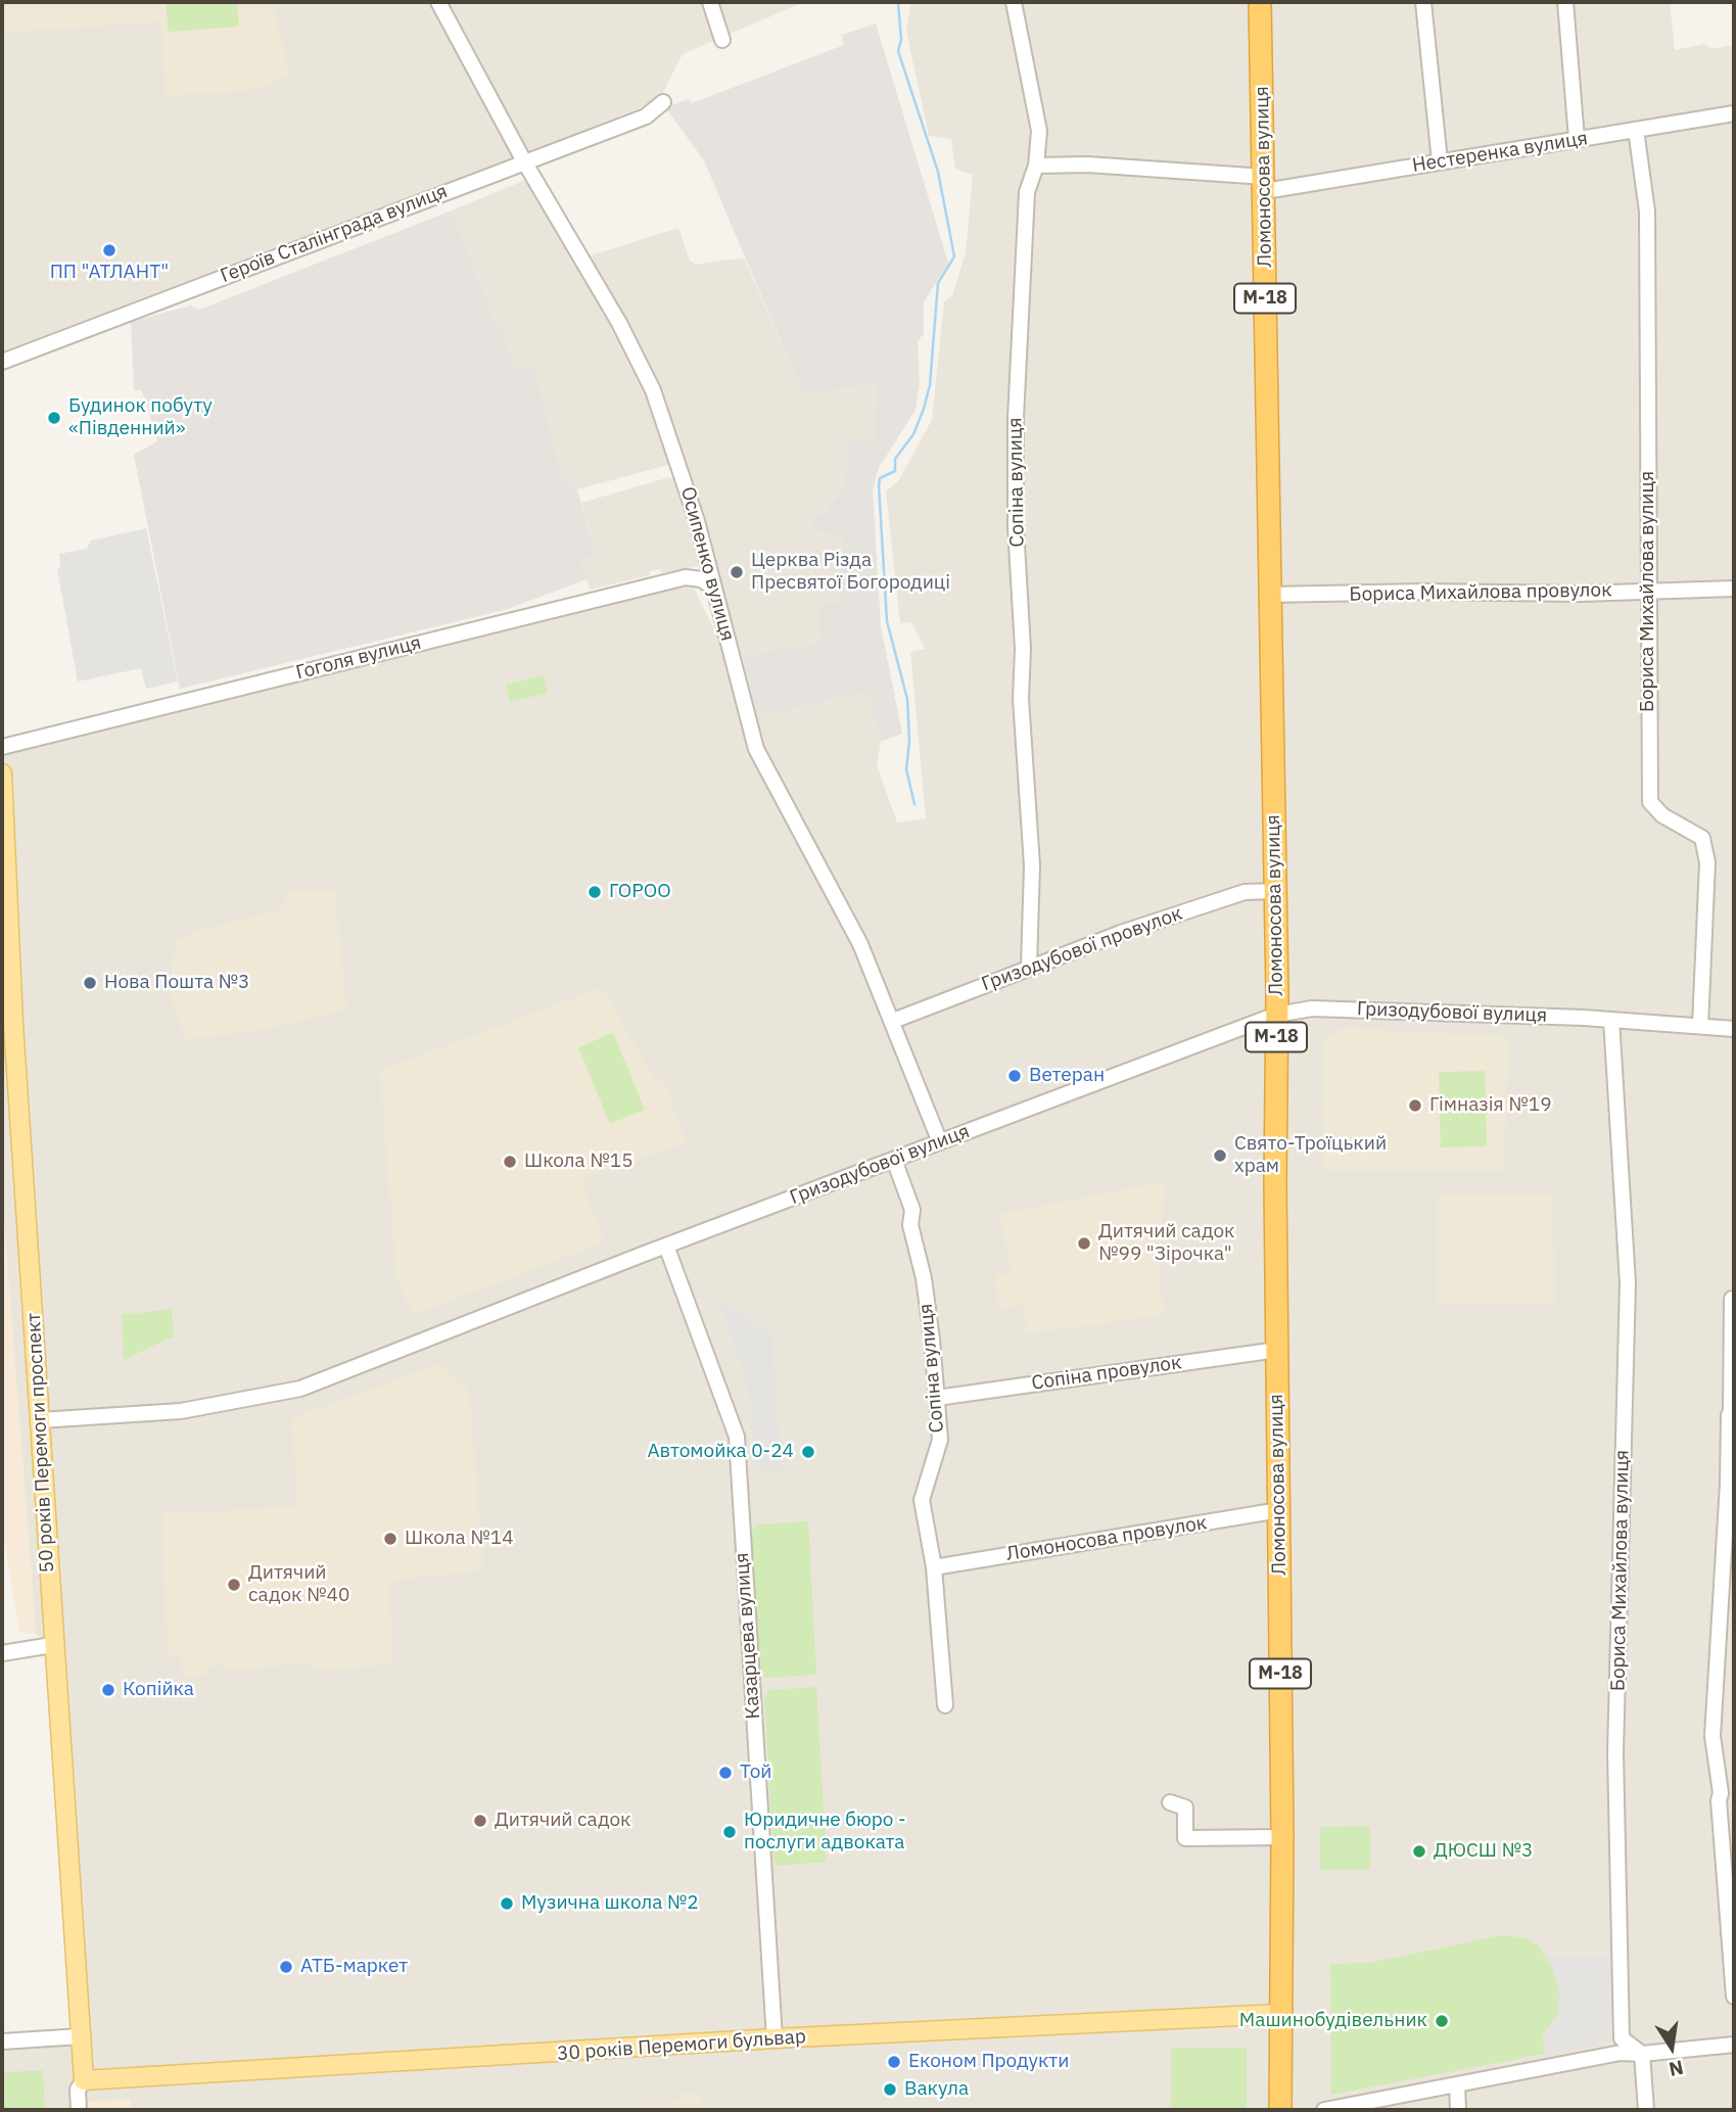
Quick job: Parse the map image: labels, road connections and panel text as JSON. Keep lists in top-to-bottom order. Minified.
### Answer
{"streets":{"highway":["Ломоносова вулиця","М-18"],"main road":["50 років Перемоги проспект","30 років Перемоги бульвар"],"street":["Нестеренка вулиця","Героїв Сталінграда вулиця","Сопіна вулиця","Осипенко вулиця","Бориса Михайлова вулиця","Бориса Михайлова провулок","Гоголя вулиця","Гризодубової провулок","Гризодубової вулиця","Сопіна провулок","Ломоносова провулок","Казарцева вулиця"]},"crossings":[["Нестеренка вулиця","Ломоносова вулиця"],["Нестеренка вулиця","Сопіна вулиця"],["Нестеренка вулиця","Бориса Михайлова вулиця"],["Ломоносова вулиця","Бориса Михайлова провулок"],["Ломоносова вулиця","Гризодубової провулок"],["Ломоносова вулиця","Гризодубової вулиця"],["Ломоносова вулиця","Сопіна провулок"],["Ломоносова вулиця","Ломоносова провулок"],["Ломоносова вулиця","30 років Перемоги бульвар"],["Героїв Сталінграда вулиця","Осипенко вулиця"],["Сопіна вулиця","Гризодубової провулок"],["Сопіна вулиця","Гризодубової вулиця"],["Сопіна вулиця","Сопіна провулок"],["Сопіна вулиця","Ломоносова провулок"],["Осипенко вулиця","Гоголя вулиця"],["Осипенко вулиця","Гризодубової провулок"],["Осипенко вулиця","Гризодубової вулиця"],["Бориса Михайлова вулиця","Бориса Михайлова провулок"],["Бориса Михайлова вулиця","Гризодубової вулиця"],["Гризодубової вулиця","50 років Перемоги проспект"],["Гризодубової вулиця","Казарцева вулиця"],["50 років Перемоги проспект","30 років Перемоги бульвар"],["Казарцева вулиця","30 років Перемоги бульвар"]],"places":["ПП \"АТЛАНТ\"","Будинок побуту «Південний»","Церква Різда Пресвятої Богородиці","ГОРОО","Нова Пошта №3","Ветеран","Гімназія №19","Свято-Троїцький храм","Школа №15","Дитячий садок №99 \"Зірочка\"","Автомойка 0-24","Школа №14","Дитячий садок №40","Копійка","Той","Дитячий садок","Юридичне бюро - послуги адвоката","ДЮСШ №3","Музична школа №2","АТБ-маркет","Машинобудівельник","Економ Продукти","Вакула"],"north":"bottom"}
